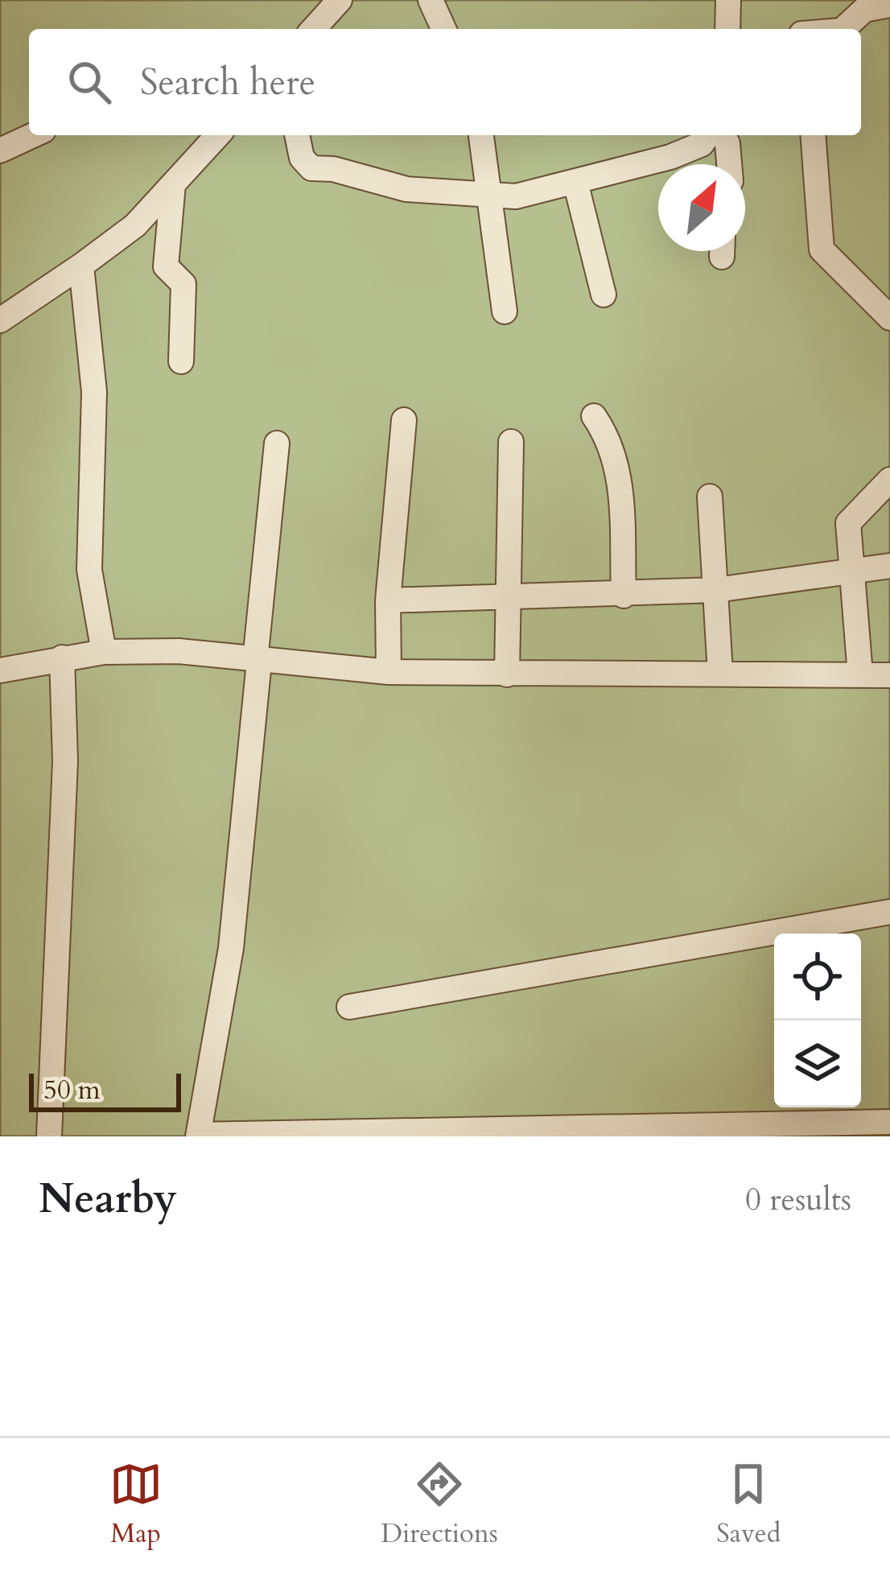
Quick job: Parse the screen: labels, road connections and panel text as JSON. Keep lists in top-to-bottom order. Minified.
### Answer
{"scale_bar":"50 m","north":"top right","page":{"search":"Search here","scale":"50 m","heading":["Nearby","0 results"],"nav":["Map","Directions","Saved"]}}
